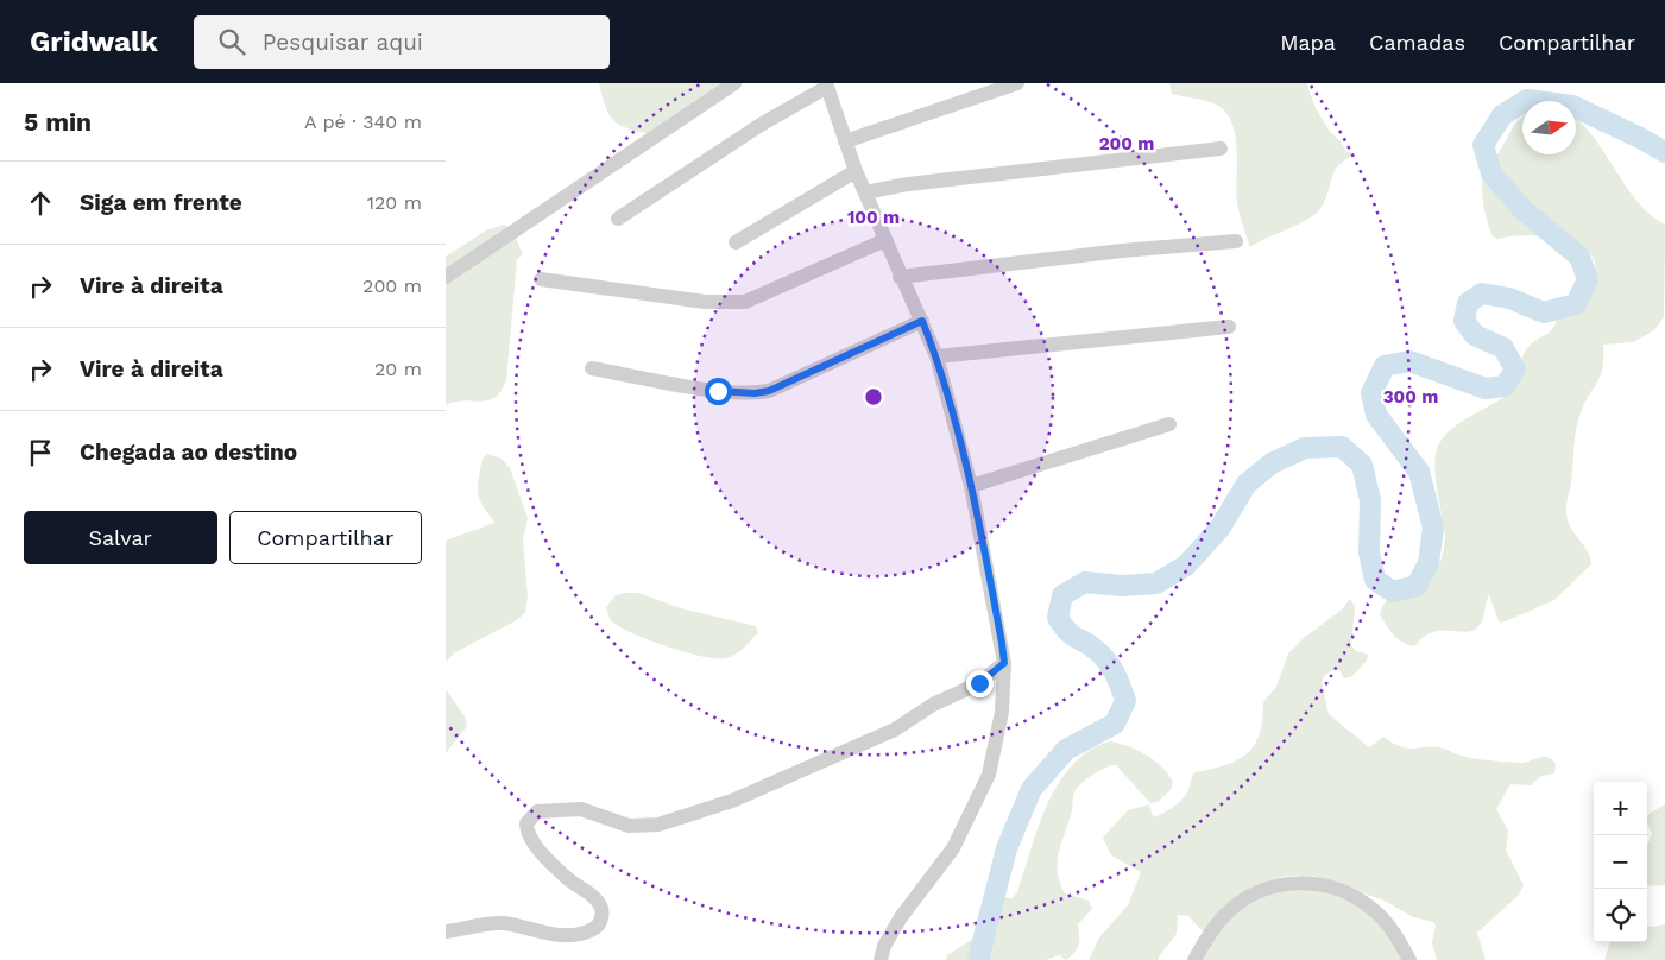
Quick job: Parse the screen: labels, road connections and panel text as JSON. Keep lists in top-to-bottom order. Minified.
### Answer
{"north":"right","page":{"header":"Gridwalk","search":"Pesquisar aqui","nav":["Mapa","Camadas","Compartilhar"],"heading":["5 min","A pé · 340 m"],"list":[["Siga em frente","120 m"],["Vire à direita","200 m"],["Vire à direita","20 m"],"Chegada ao destino"],"buttons":["Salvar","Compartilhar"],"map_buttons":["+","−"]},"rings":["200 m","100 m","300 m"]}
